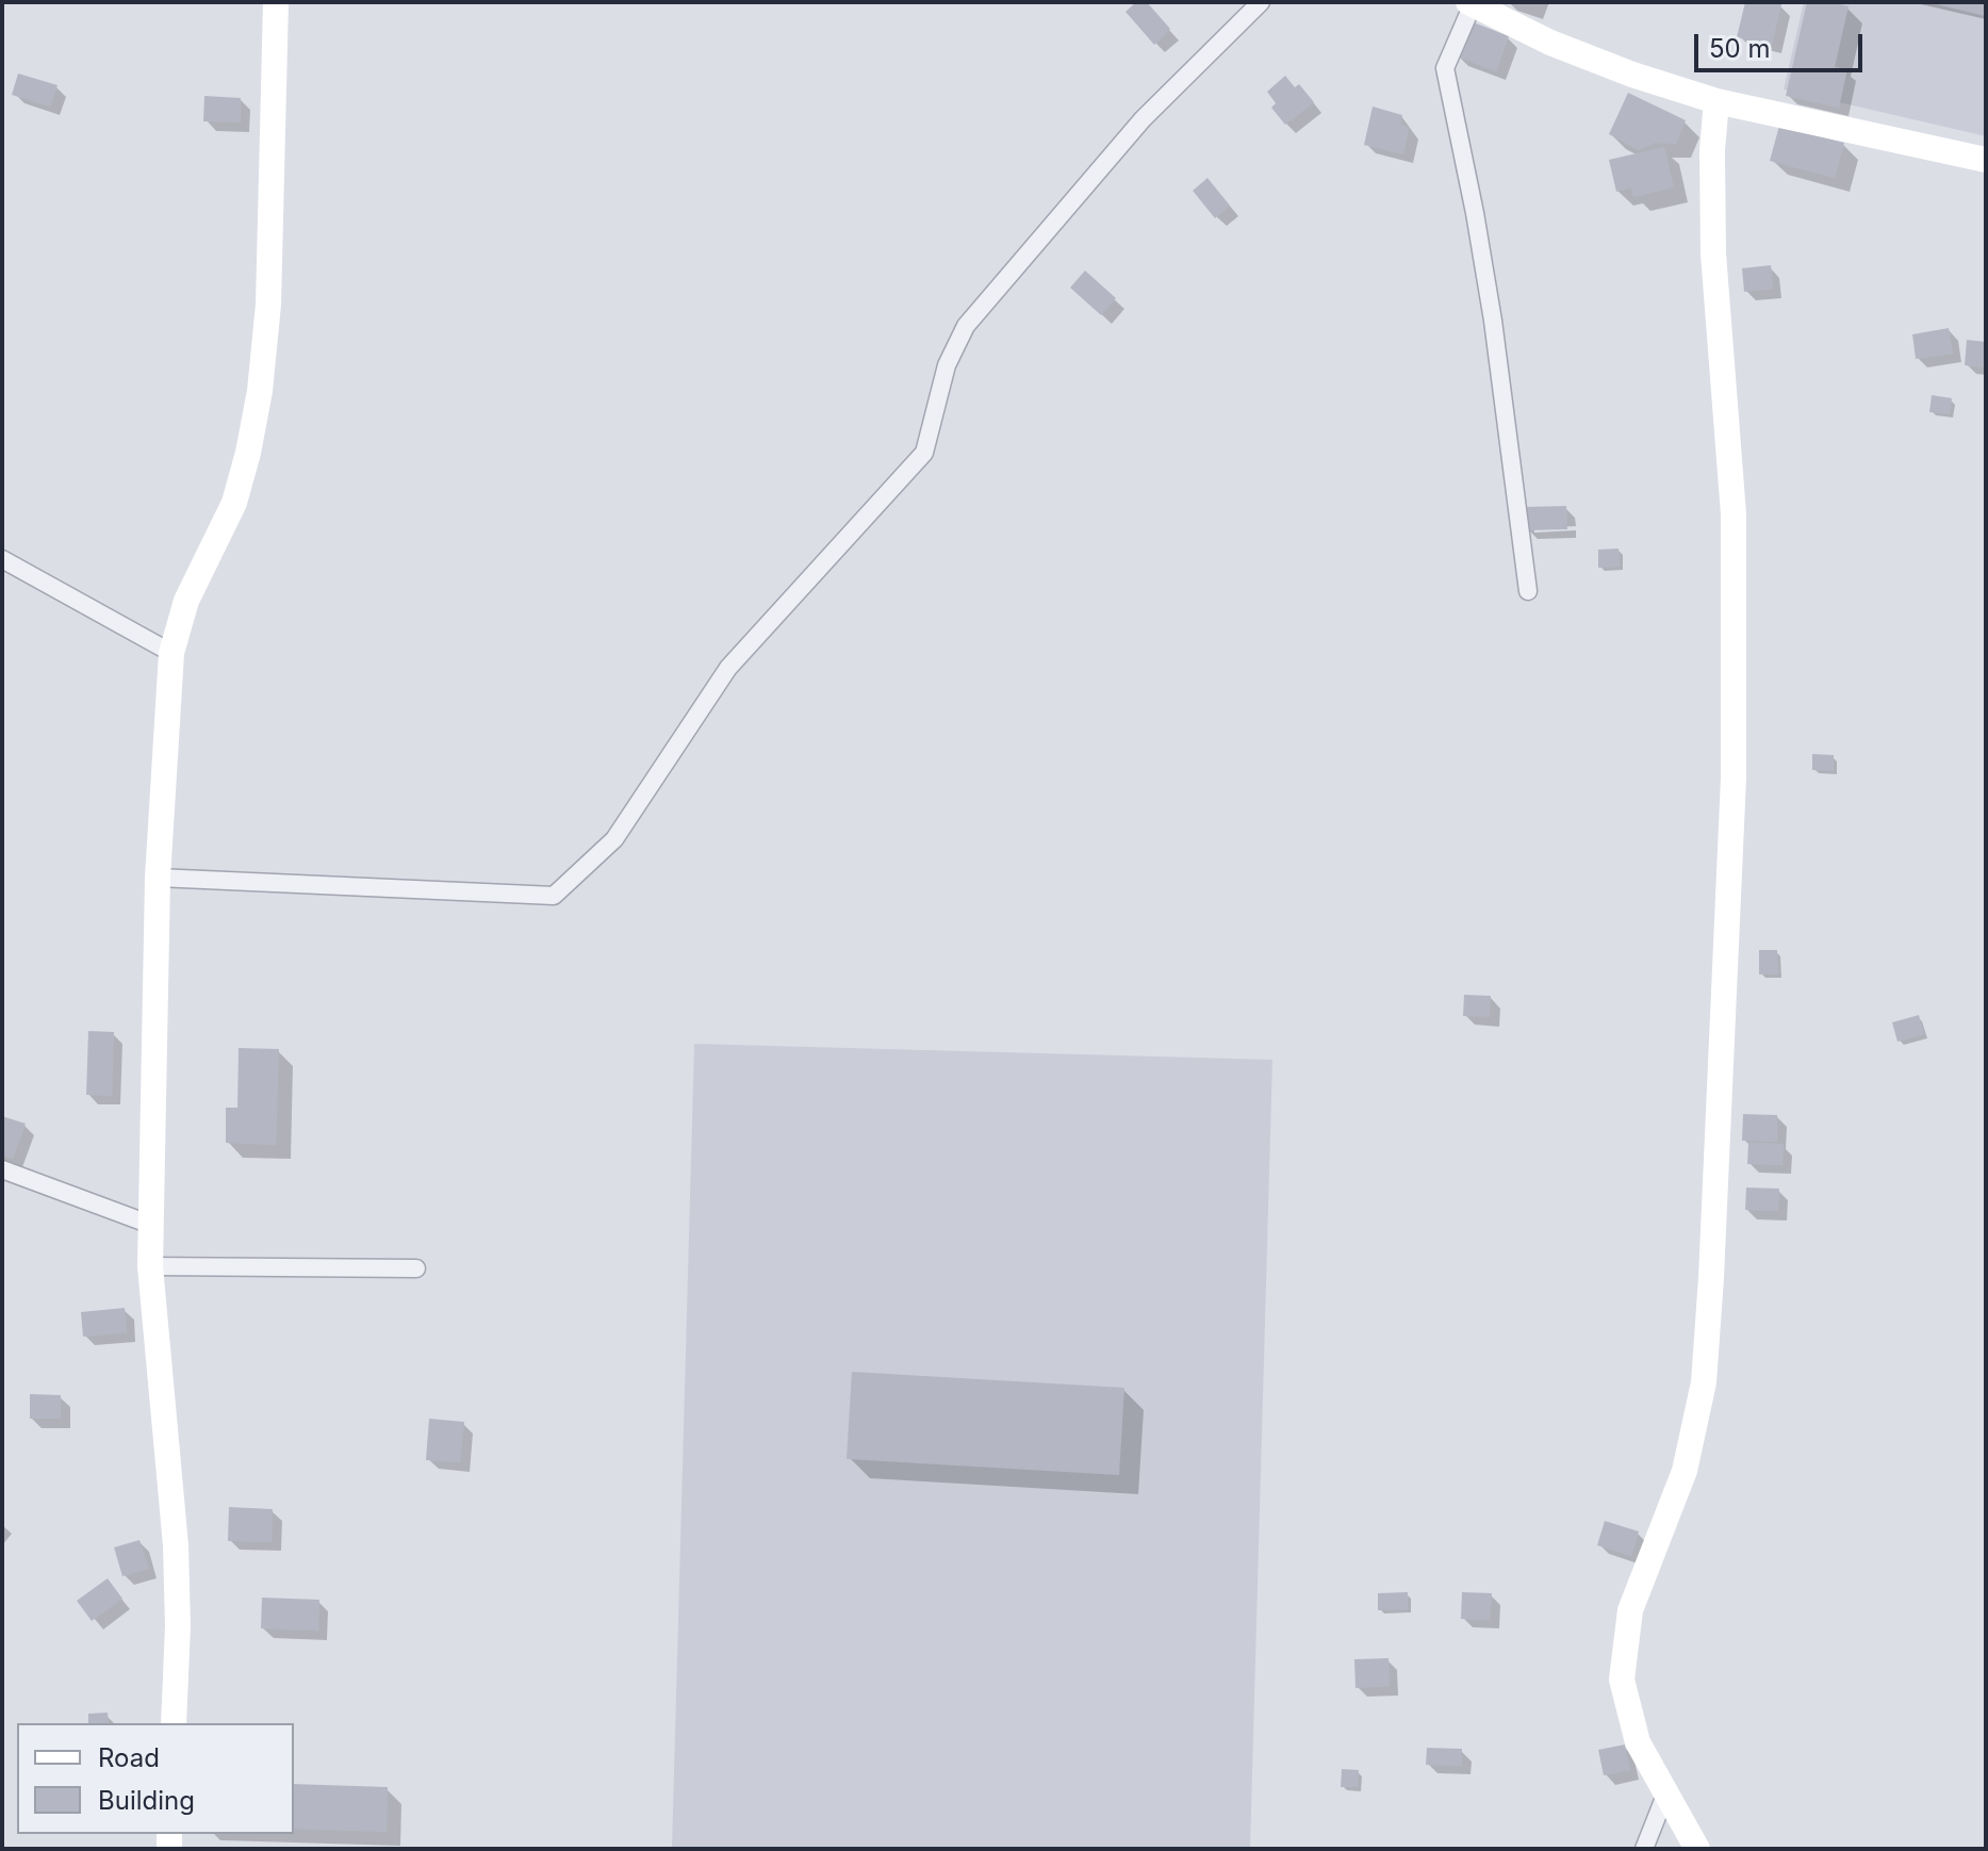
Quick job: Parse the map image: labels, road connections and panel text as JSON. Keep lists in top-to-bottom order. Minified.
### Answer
{"legend":["Road","Building"],"scale_bar":"50 m"}
